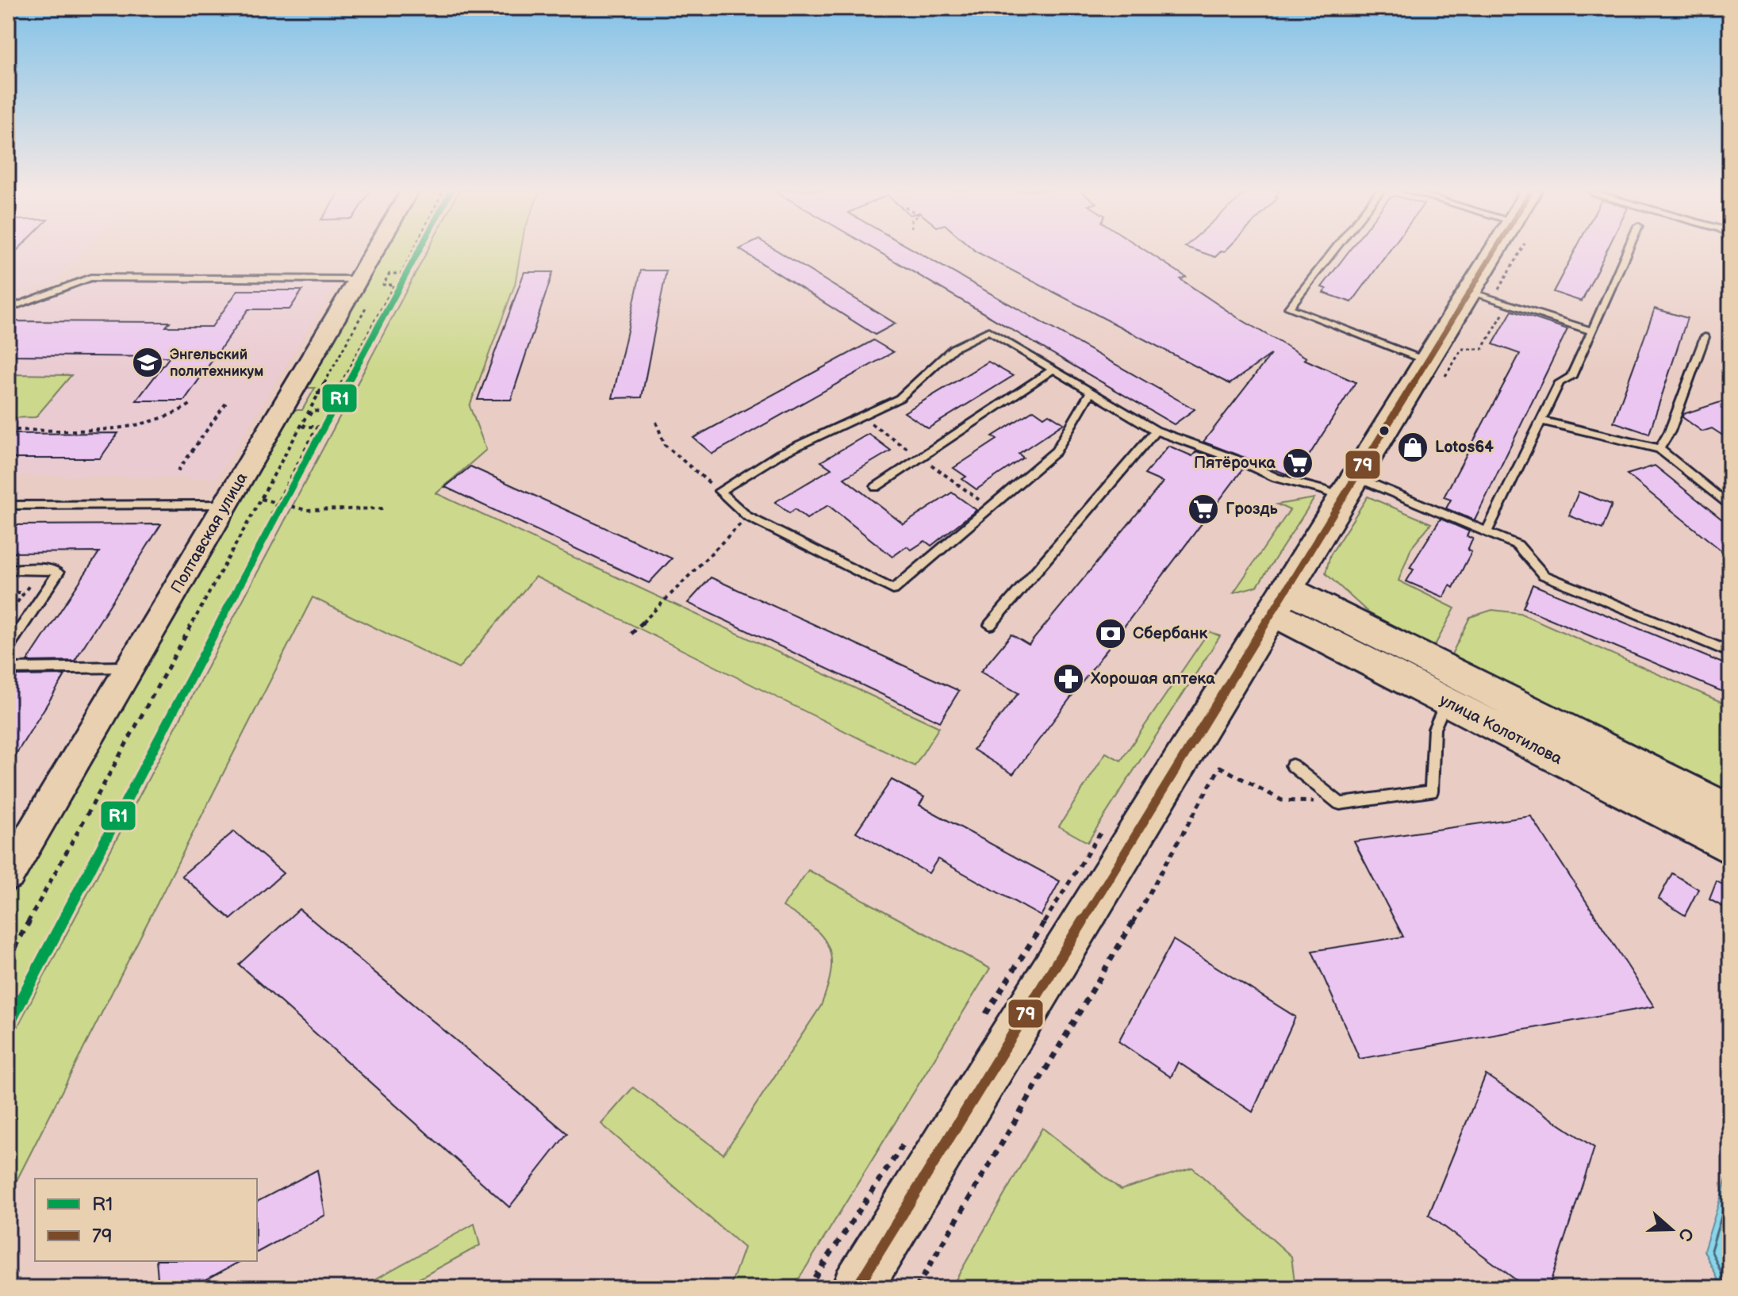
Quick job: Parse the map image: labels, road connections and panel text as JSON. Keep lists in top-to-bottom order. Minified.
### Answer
{"streets":{"main road":["улица Колотилова"],"street":["Полтавская улица"]},"places":{"school or university":["Энгельский политехникум"],"shop":["Lotos64"],"supermarket":["Пятёрочка","Гроздь"],"bank":["Сбербанк"],"pharmacy":["Хорошая аптека"]},"lines":["transit line R1","transit line 79"],"legend":["R1","79"],"north":"right"}
